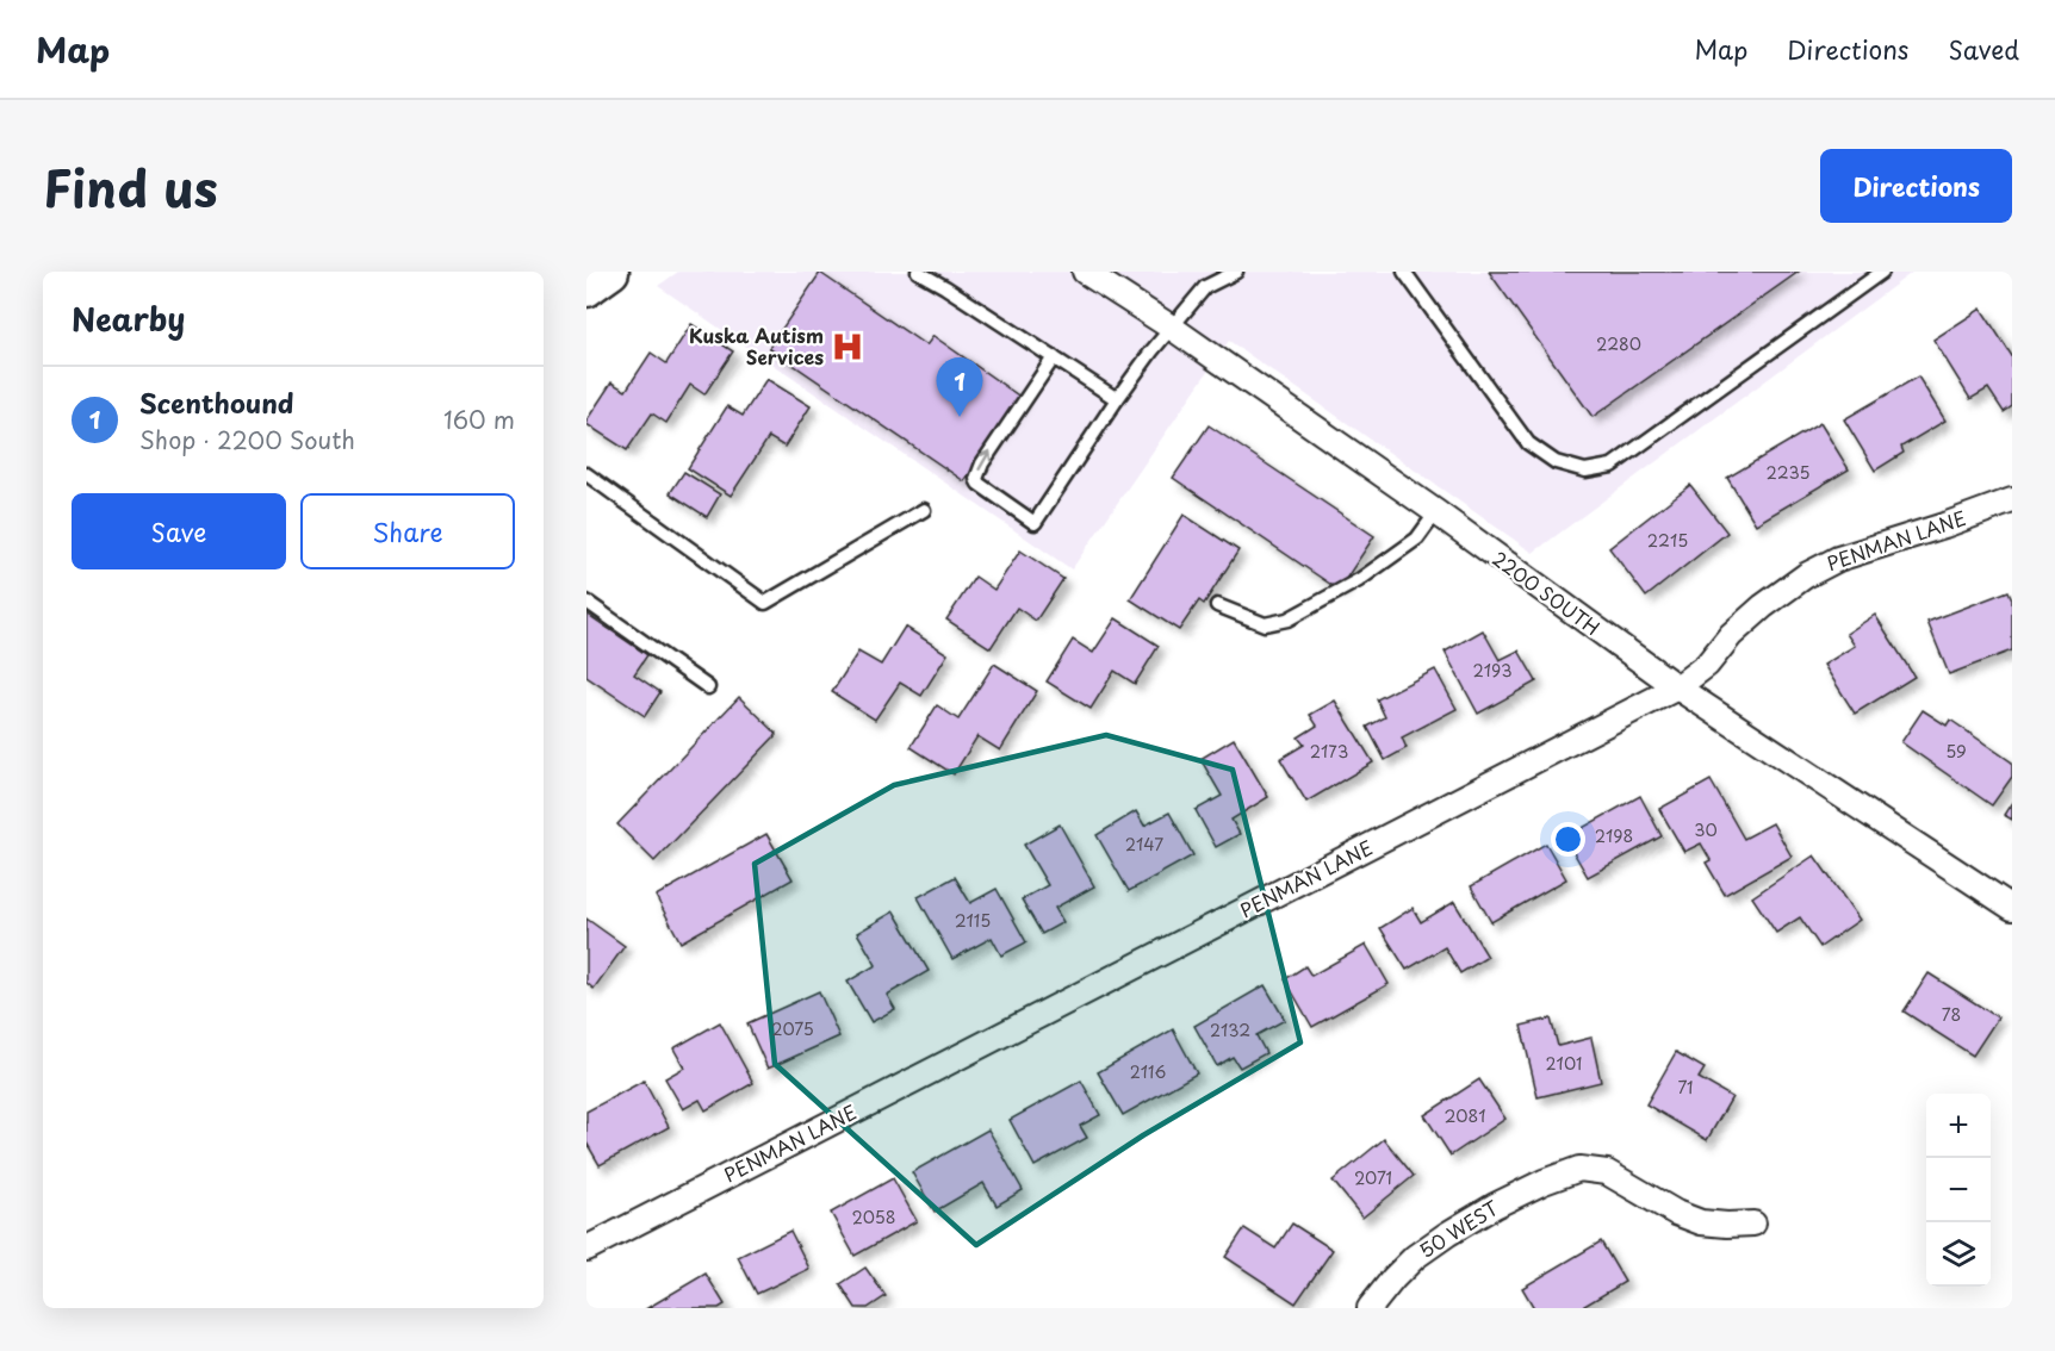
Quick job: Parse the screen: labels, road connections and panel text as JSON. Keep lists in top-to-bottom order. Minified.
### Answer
{"streets":{"street":["PENMAN LANE","2200 SOUTH","50 WEST"]},"crossings":[["PENMAN LANE","2200 SOUTH"]],"places":{"hospital":["Kuska Autism Services"]},"house_numbers":["2280","2235","2215","2193","2173","59","30","2198","2147","2115","78","2075","2132","2101","2116","71","2081","2071","2058"],"page":{"header":"Map","nav":["Map","Directions","Saved"],"title":"Find us","buttons":["Directions",["Save","Share"]],"heading":"Nearby","pins":"1","list":[{"mark":"1","name":"Scenthound","note":"Shop · 2200 South","value":"160 m"}],"map_buttons":["+","−"]}}
